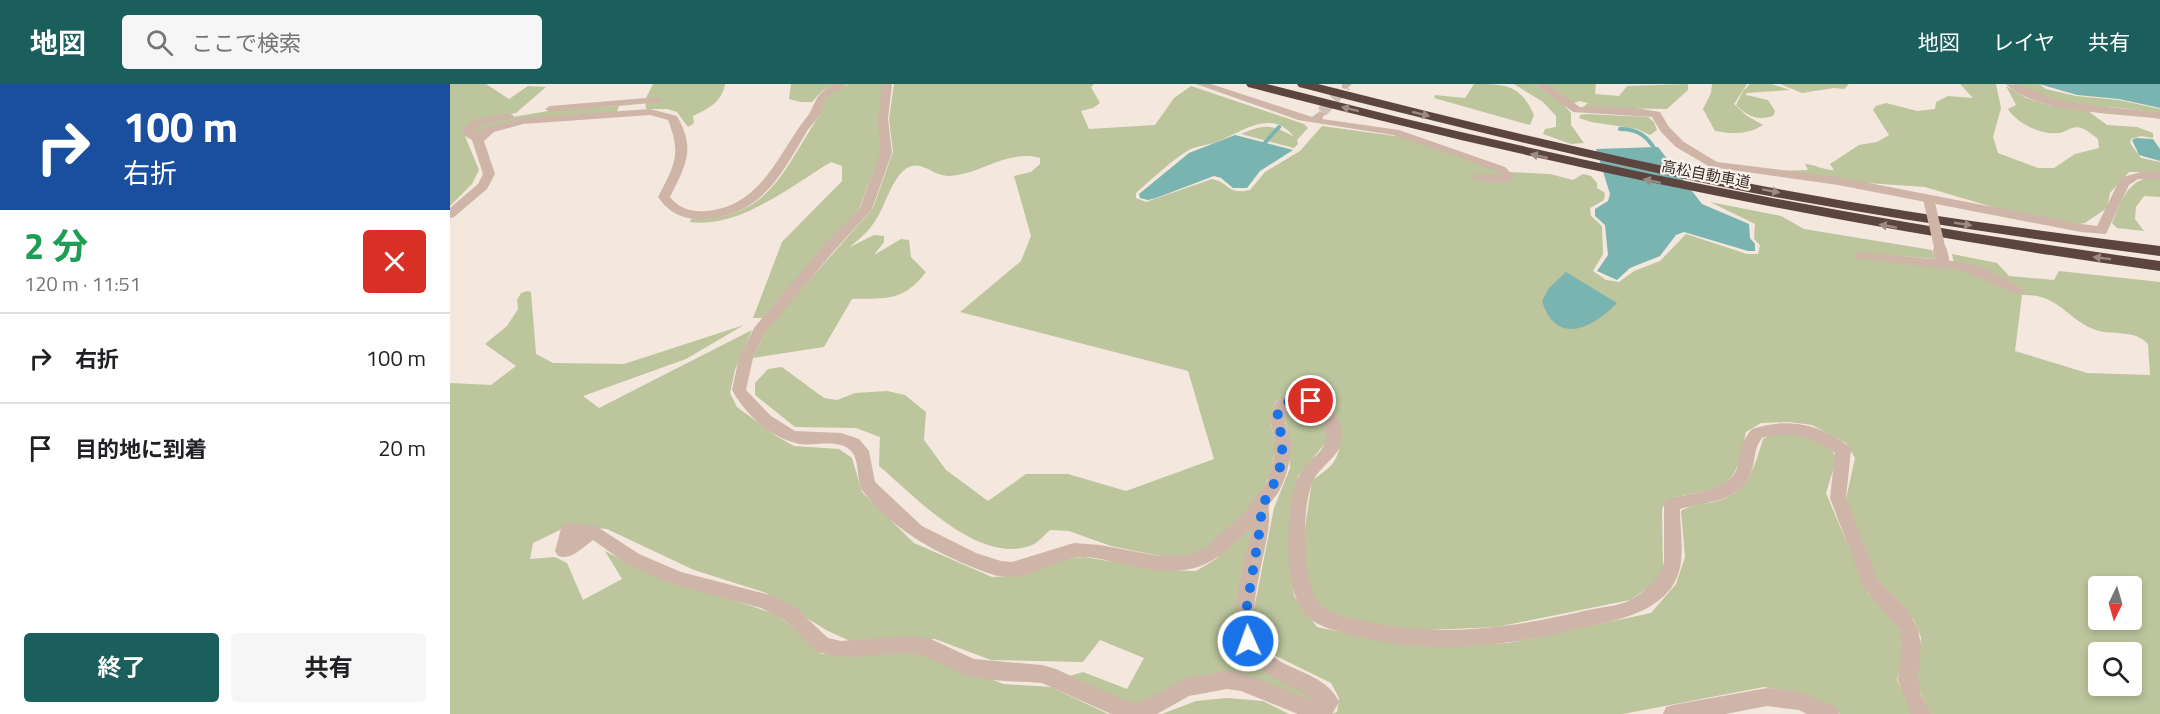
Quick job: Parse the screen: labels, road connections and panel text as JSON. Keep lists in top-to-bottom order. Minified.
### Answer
{"streets":{"highway":["高松自動車道"]},"north":"bottom","page":{"header":"地図","search":"ここで検索","nav":["地図","レイヤ","共有"],"turn":["100 m","右折"],"heading":["2 分","120 m · 11:51"],"list":[{"name":"右折","value":"100 m"},{"name":"目的地に到着","value":"20 m"}],"buttons":["終了","共有"]}}
